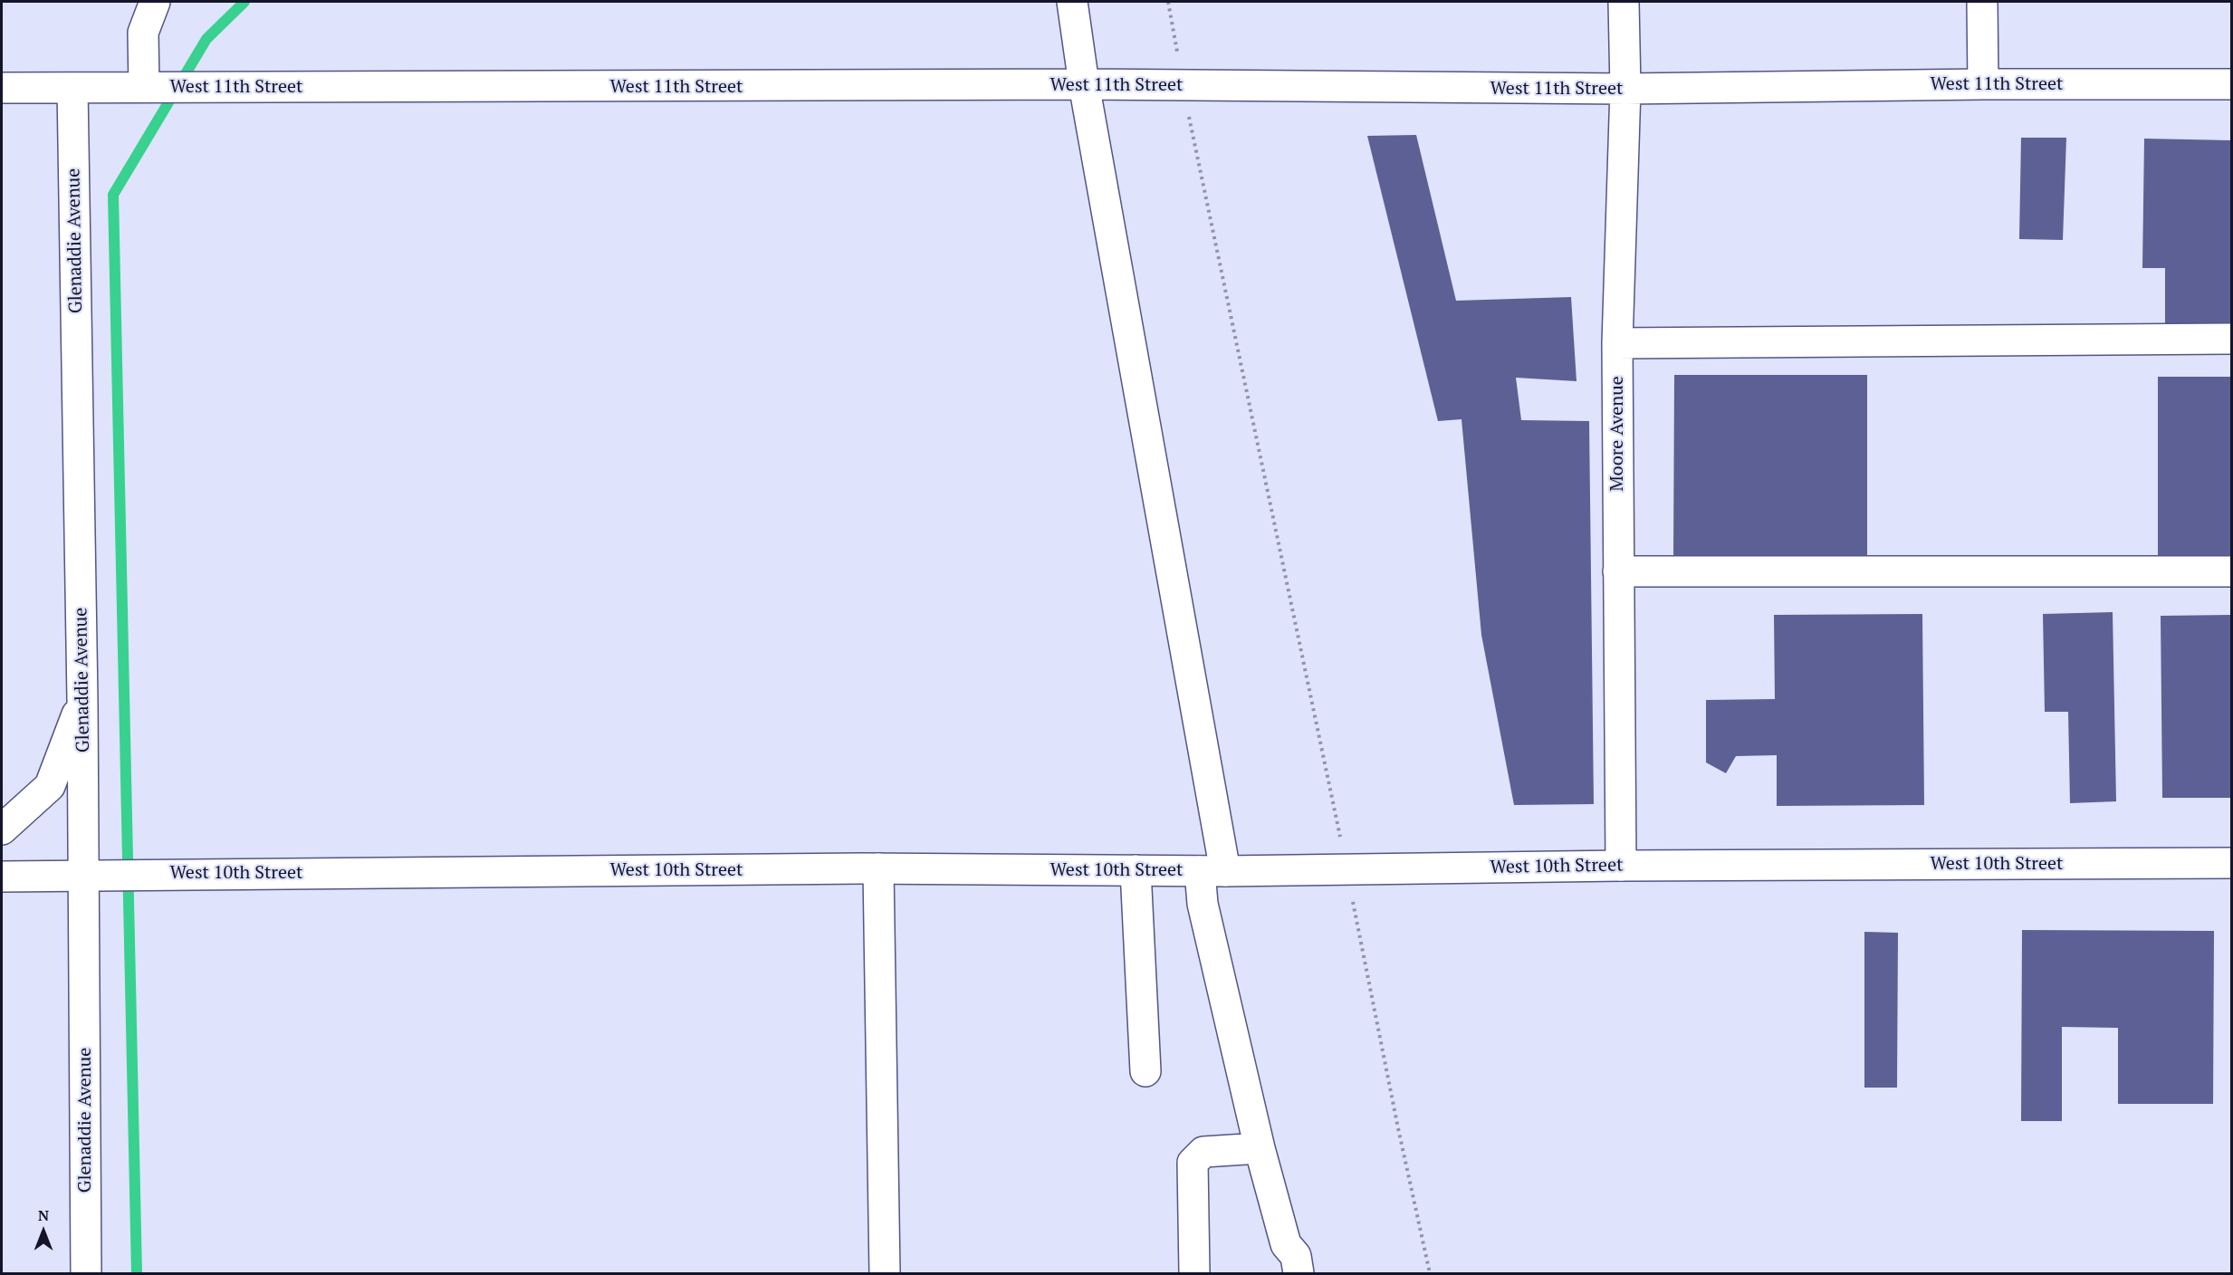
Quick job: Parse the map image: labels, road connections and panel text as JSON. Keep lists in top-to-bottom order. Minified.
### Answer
{"streets":{"street":["West 11th Street","Glenaddie Avenue","Moore Avenue","West 10th Street"]},"crossings":[["West 11th Street","Glenaddie Avenue"],["West 11th Street","Moore Avenue"],["Glenaddie Avenue","West 10th Street"],["Moore Avenue","West 10th Street"]],"north":"top"}
